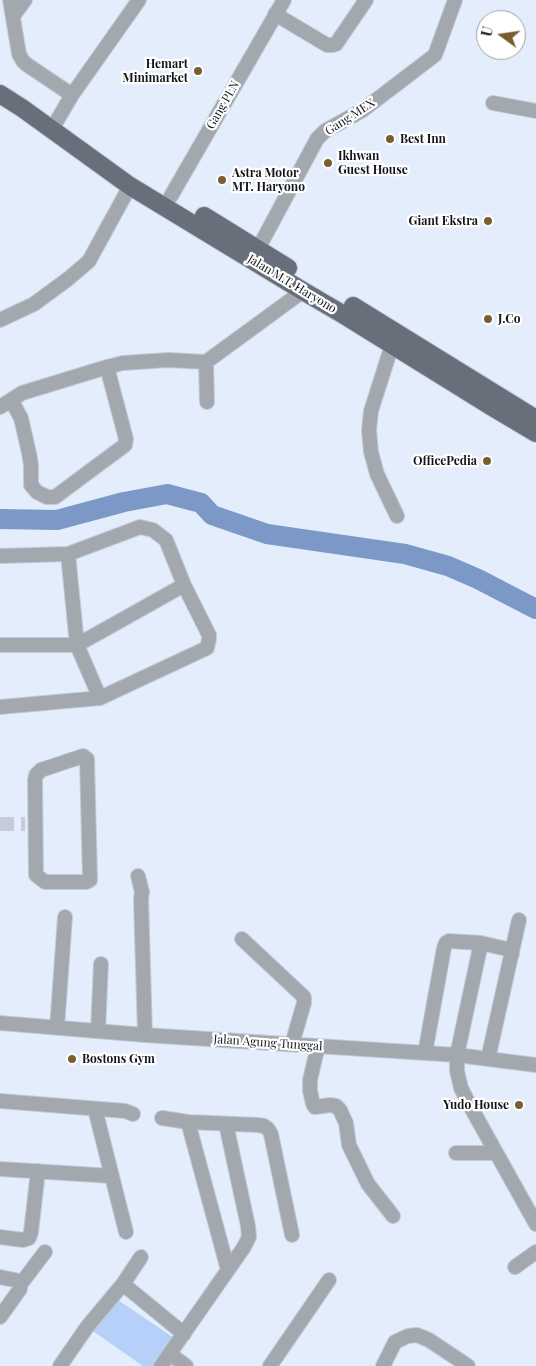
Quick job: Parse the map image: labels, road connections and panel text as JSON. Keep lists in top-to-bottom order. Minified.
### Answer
{"streets":{"main road":["Jalan M.T. Haryono"],"street":["Gang PLN","Gang MEX","Jalan Agung Tunggal"]},"crossings":[["Gang PLN","Jalan M.T. Haryono"],["Gang MEX","Jalan M.T. Haryono"]],"places":["Hemart Minimarket","Best Inn","Ikhwan Guest House","Astra Motor MT. Haryono","Giant Ekstra","J.Co","OfficePedia","Bostons Gym","Yudo House"],"north":"left"}
